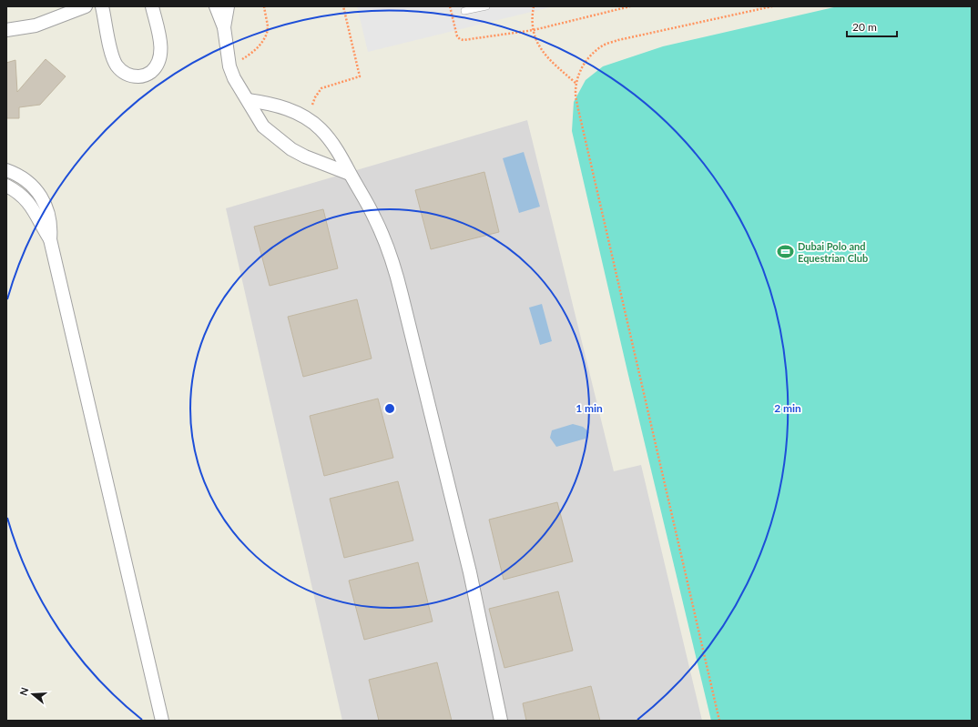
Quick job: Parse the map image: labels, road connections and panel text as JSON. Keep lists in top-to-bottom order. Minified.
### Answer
{"places":{"sports":["Dubai Polo and Equestrian Club"]},"scale_bar":"20 m","north":"left","rings":["1 min","2 min"]}
